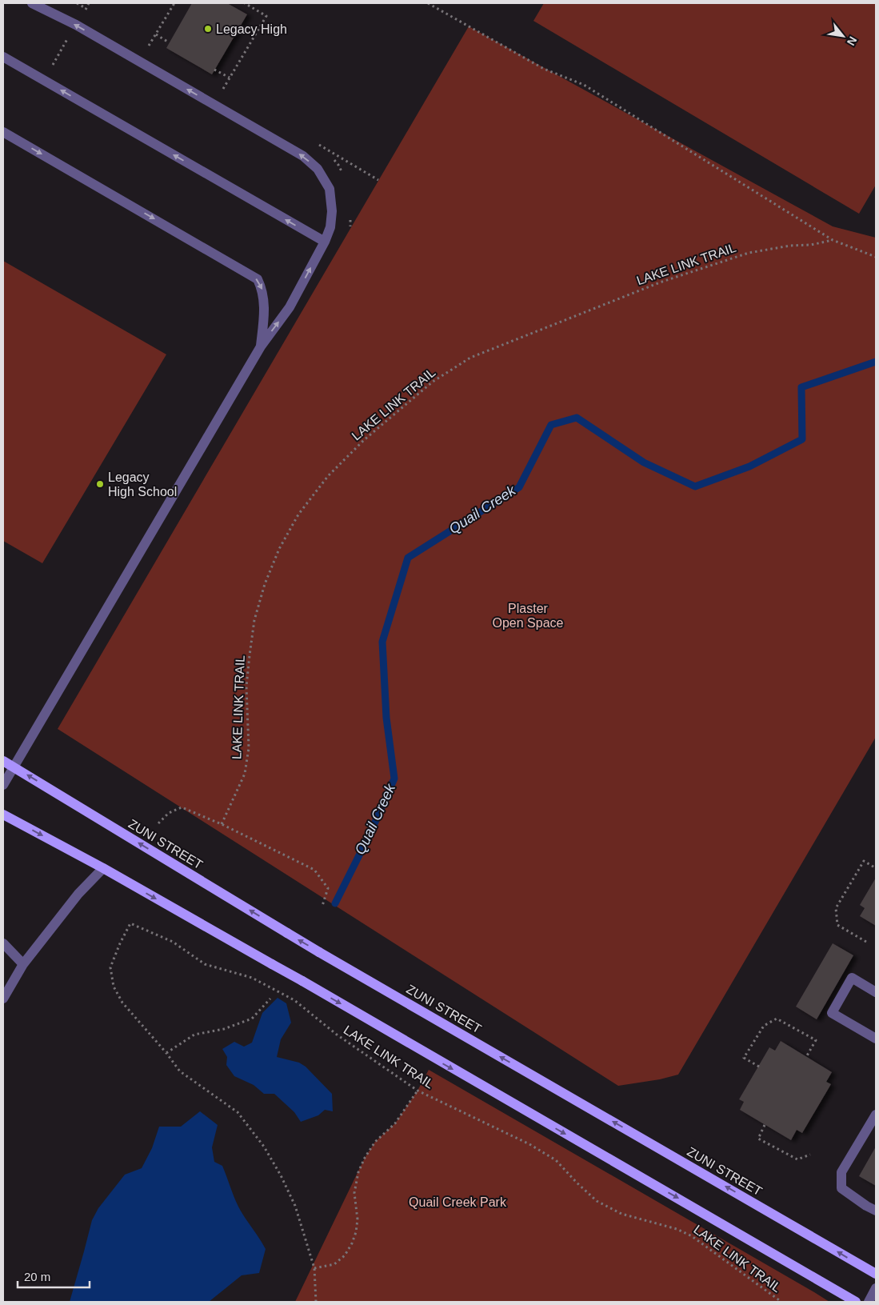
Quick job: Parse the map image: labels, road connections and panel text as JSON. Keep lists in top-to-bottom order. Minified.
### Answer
{"streets":{"main road":["ZUNI STREET"],"path":["LAKE LINK TRAIL"]},"water":["Quail Creek"],"parks":["Plaster Open Space","Quail Creek Park"],"places":["Legacy High","Legacy High School"],"scale_bar":"20 m","north":"bottom right"}
